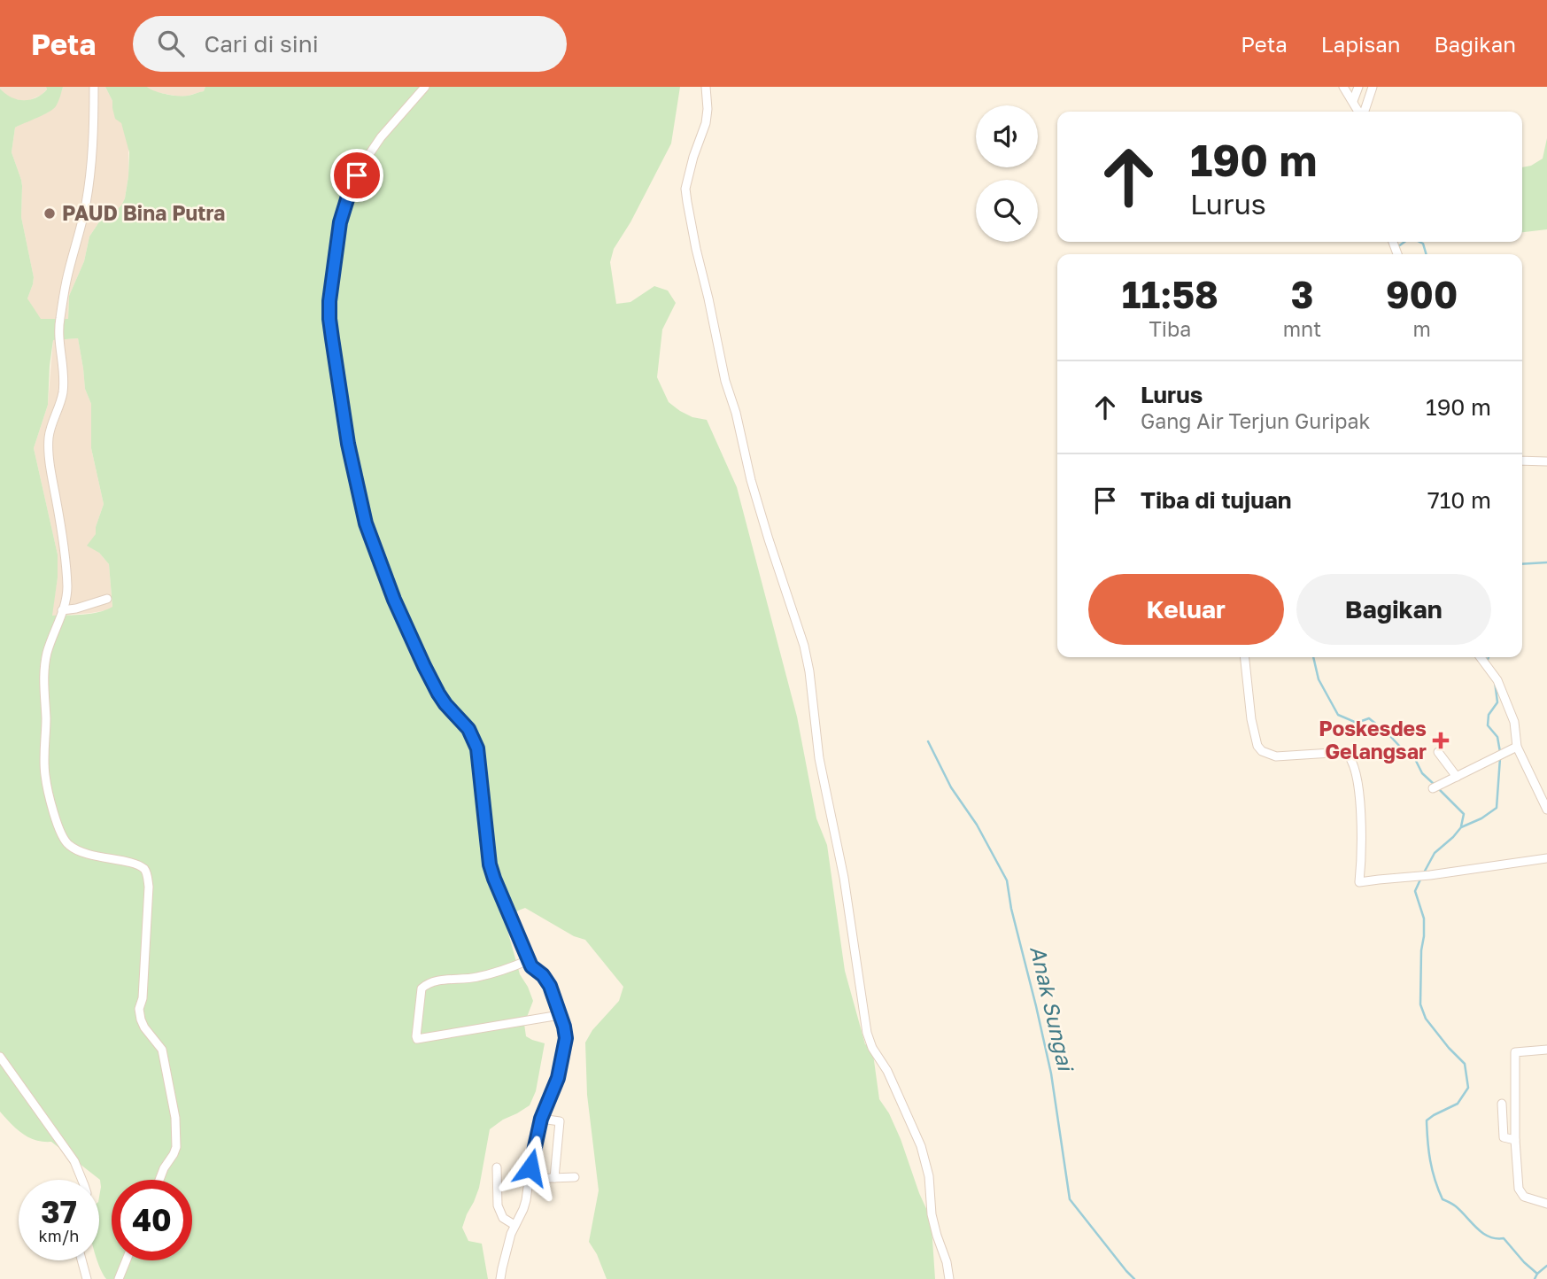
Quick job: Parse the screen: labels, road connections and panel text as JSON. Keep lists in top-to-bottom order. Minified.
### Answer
{"water":["Anak Sungai"],"places":{"other":["PAUD Bina Putra"],"health":["Poskesdes Gelangsar"]},"page":{"header":"Peta","search":"Cari di sini","nav":["Peta","Lapisan","Bagikan"],"turn":["190 m","Lurus"],"eta":["11:58","Tiba","3","mnt","900","m"],"list":[{"name":"Lurus","note":"Gang Air Terjun Guripak","value":"190 m"},{"name":"Tiba di tujuan","value":"710 m"}],"buttons":["Keluar","Bagikan"],"speed":"37 km/h","limit":"40"}}
